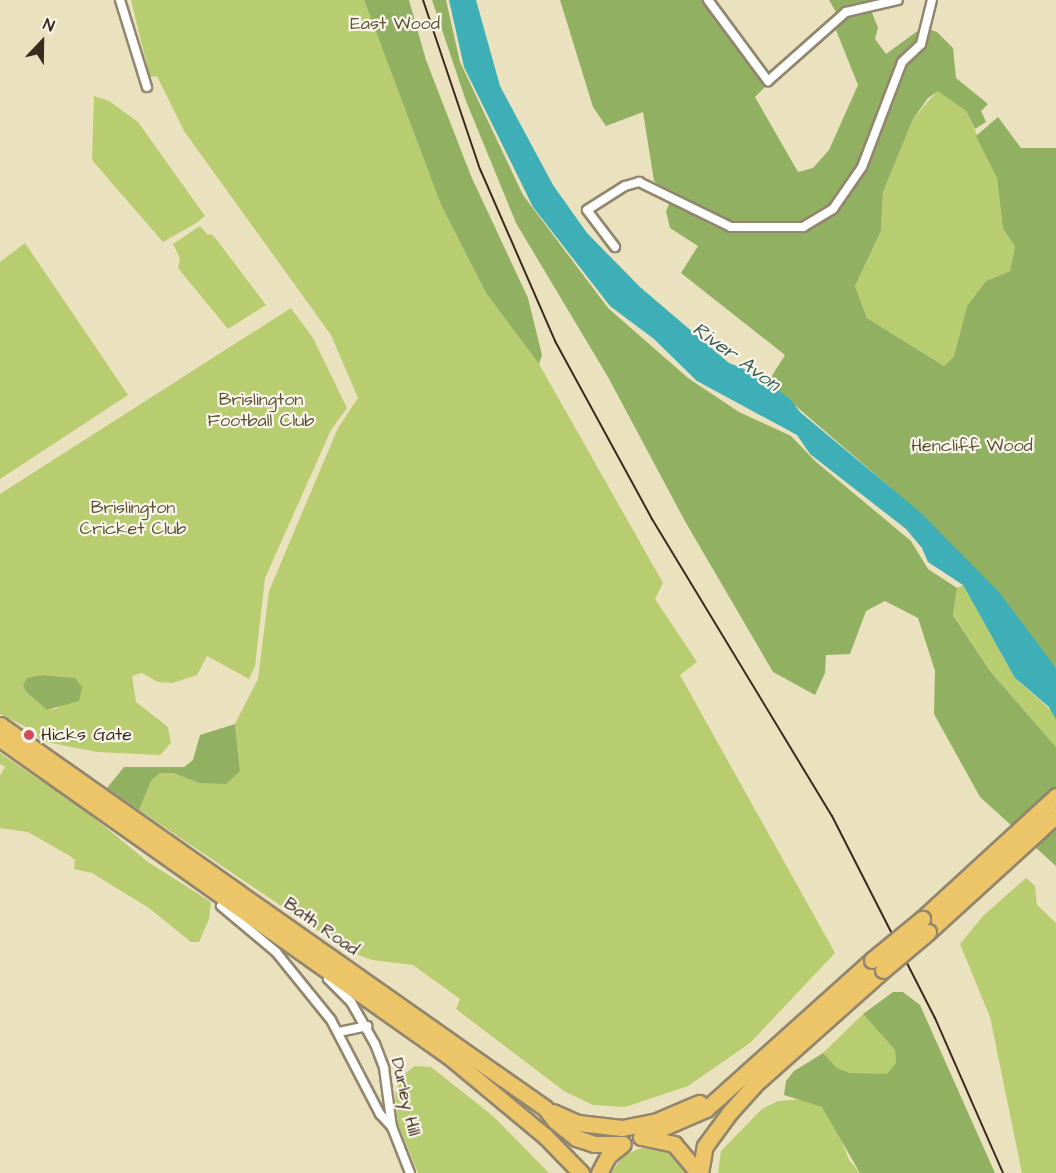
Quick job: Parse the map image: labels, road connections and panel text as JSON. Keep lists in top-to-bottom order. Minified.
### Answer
{"streets":{"highway":["Bath Road"],"street":["Durley Hill"]},"crossings":[["Bath Road","Durley Hill"]],"water":["River Avon"],"parks":["East Wood","Brislington Football Club","Hencliff Wood","Brislington Cricket Club"],"places":["Hicks Gate"],"north":"top"}
